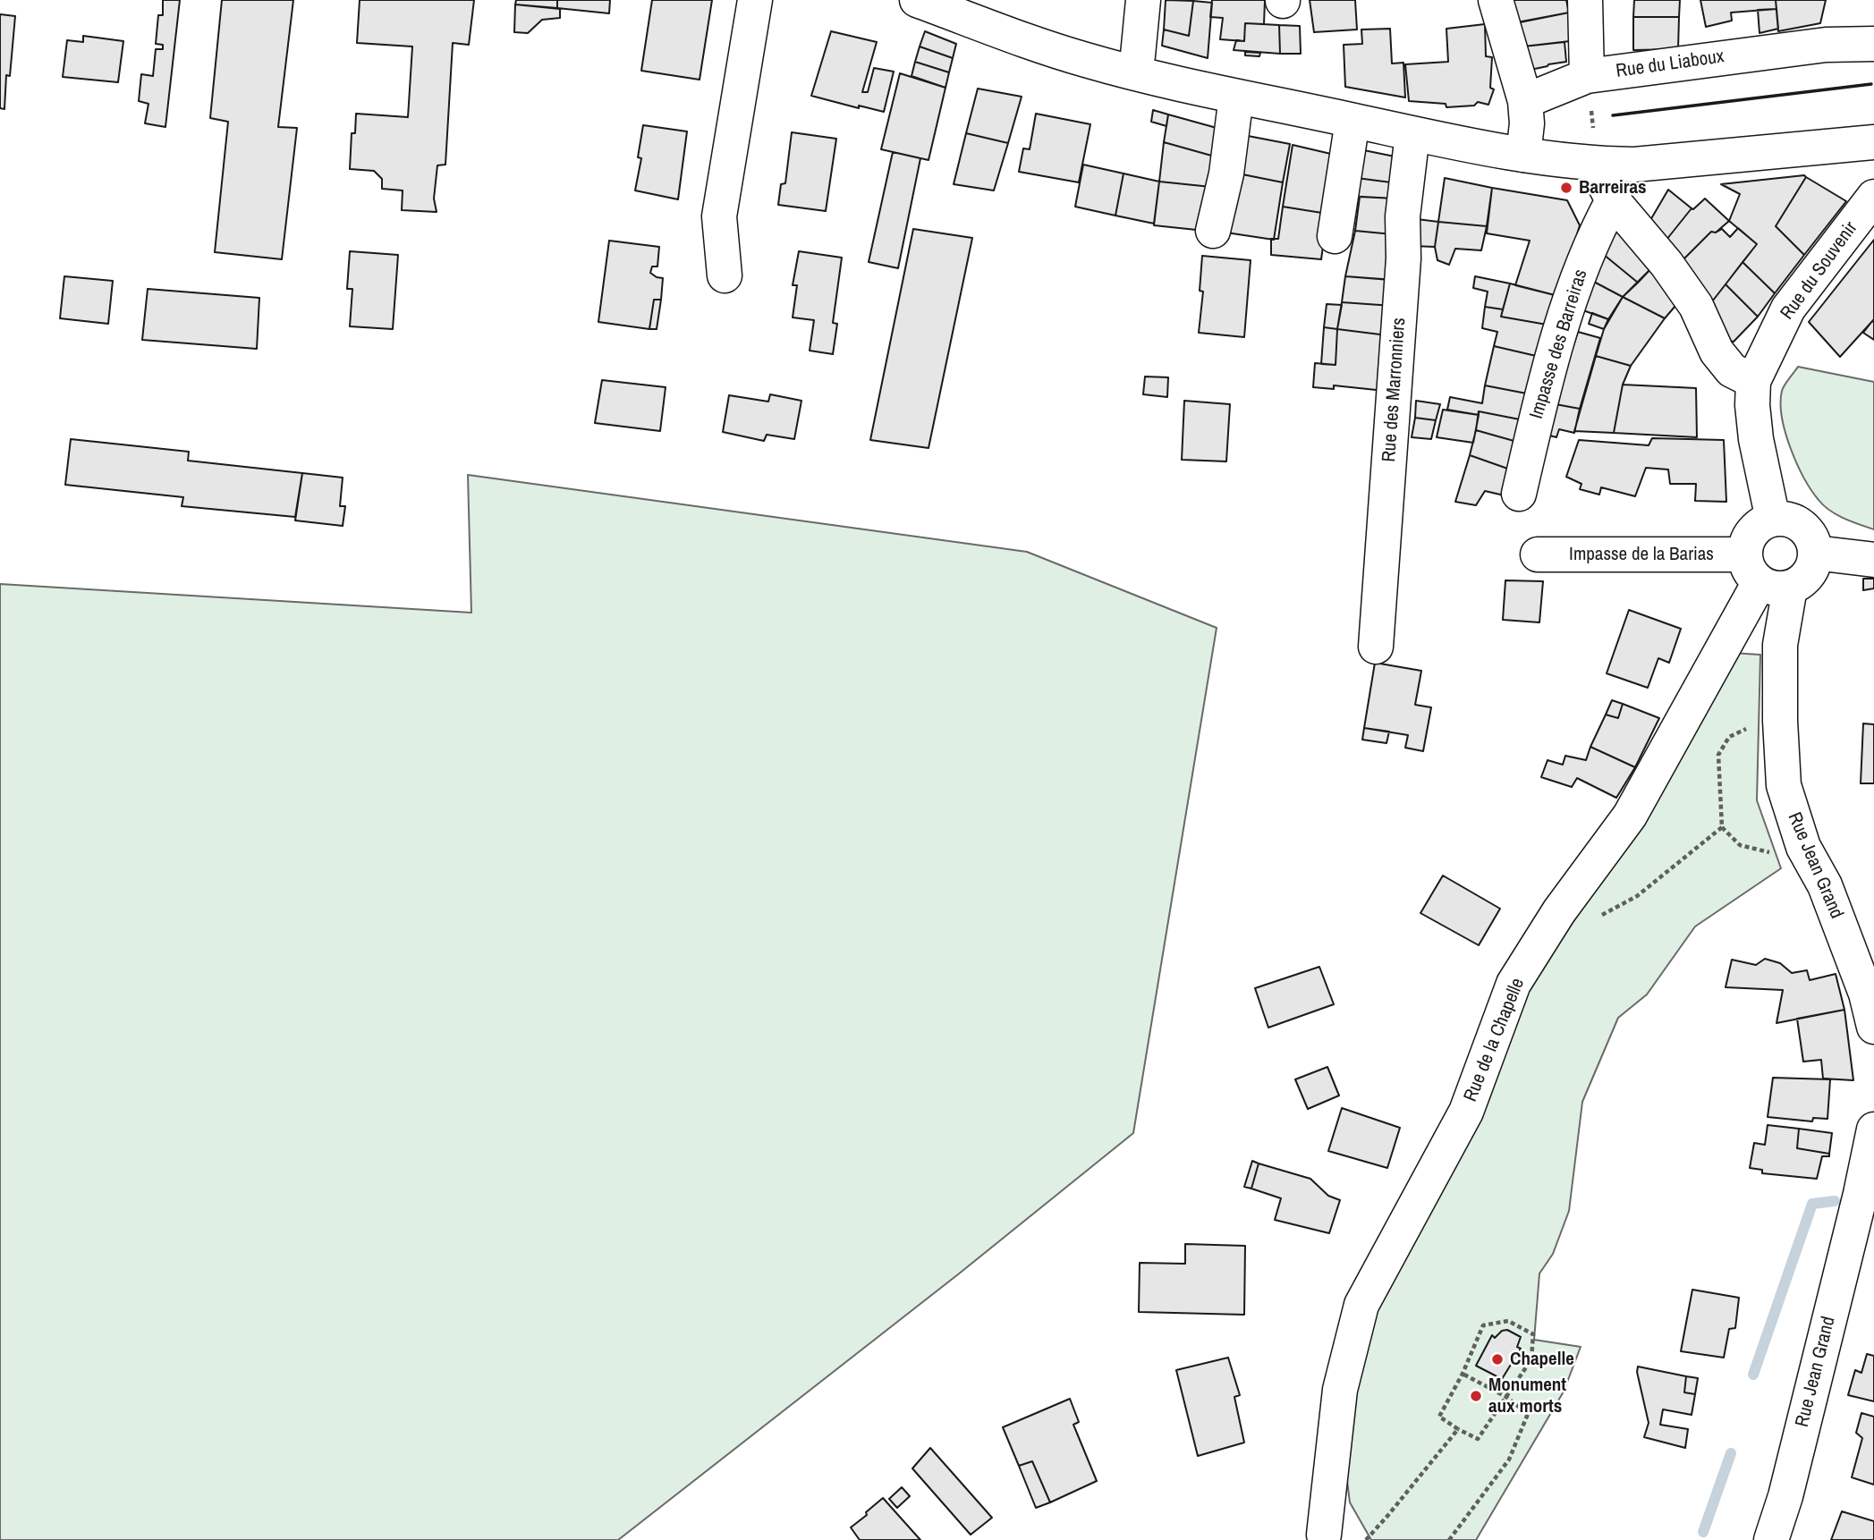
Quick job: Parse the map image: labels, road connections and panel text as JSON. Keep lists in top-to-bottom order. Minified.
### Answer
{"streets":{"street":["Rue du Liaboux","Rue du Souvenir","Impasse des Barreiras","Rue des Marronniers","Impasse de la Barias","Rue Jean Grand","Rue de la Chapelle"]},"crossings":[["Impasse de la Barias","Rue Jean Grand"],["Impasse de la Barias","Rue de la Chapelle"],["Rue Jean Grand","Rue de la Chapelle"]],"places":["Barreiras","Chapelle","Monument aux morts"]}
